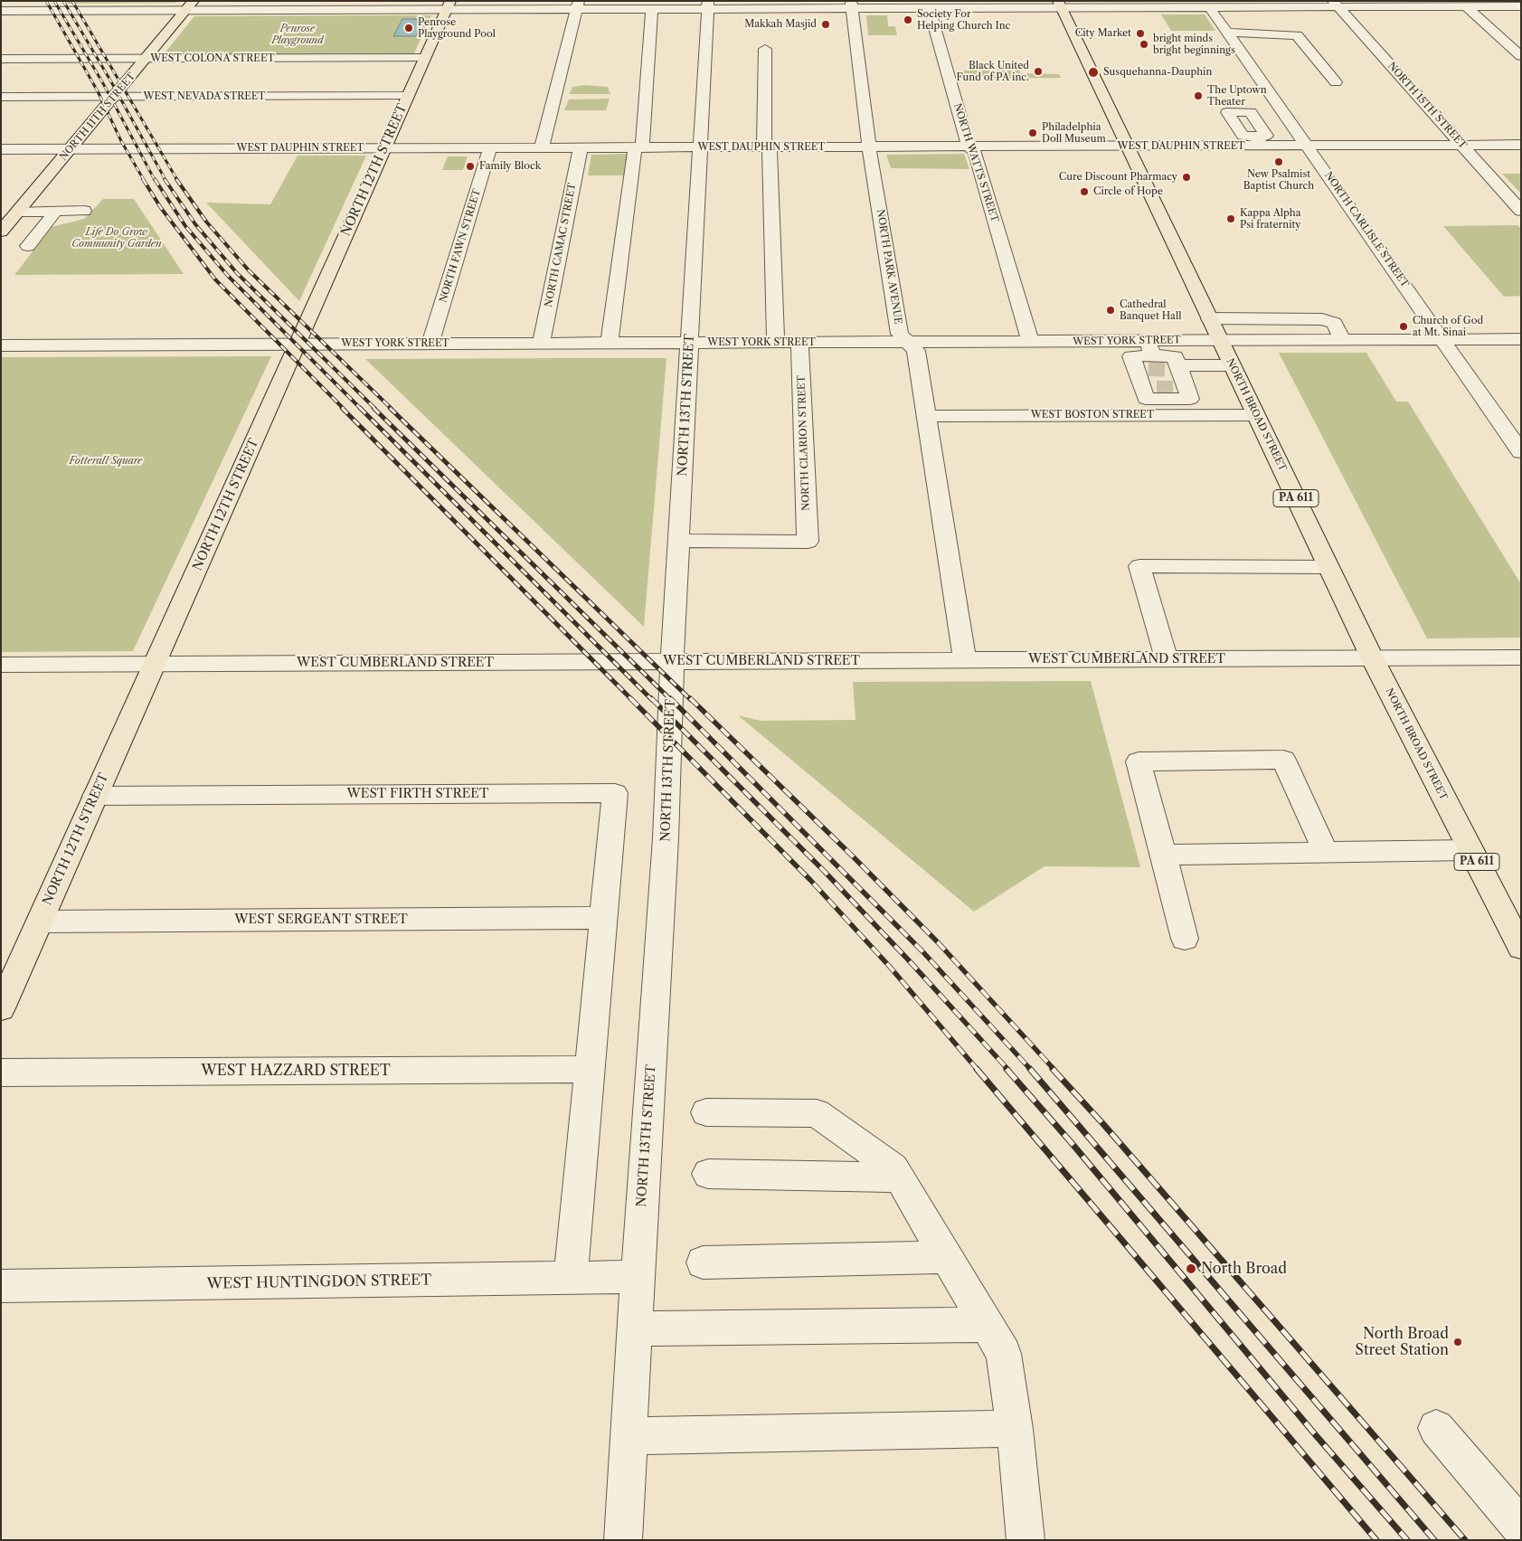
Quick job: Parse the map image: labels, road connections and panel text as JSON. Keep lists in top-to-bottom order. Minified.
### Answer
{"streets":{"main road":["NORTH 11TH STREET","NORTH 12TH STREET","NORTH BROAD STREET","PA 611"],"street":["WEST COLONA STREET","WEST NEVADA STREET","NORTH 15TH STREET","WEST DAUPHIN STREET","NORTH WATTS STREET","NORTH CARLISLE STREET","NORTH CAMAC STREET","NORTH FAWN STREET","NORTH PARK AVENUE","WEST YORK STREET","NORTH 13TH STREET","WEST BOSTON STREET","NORTH CLARION STREET","WEST CUMBERLAND STREET","WEST FIRTH STREET","WEST SERGEANT STREET","WEST HAZZARD STREET","WEST HUNTINGDON STREET"]},"crossings":[["WEST COLONA STREET","NORTH 11TH STREET"],["WEST COLONA STREET","NORTH 12TH STREET"],["WEST NEVADA STREET","NORTH 11TH STREET"],["WEST NEVADA STREET","NORTH 12TH STREET"],["NORTH 15TH STREET","WEST DAUPHIN STREET"],["NORTH 11TH STREET","WEST DAUPHIN STREET"],["WEST DAUPHIN STREET","NORTH WATTS STREET"],["WEST DAUPHIN STREET","NORTH 12TH STREET"],["WEST DAUPHIN STREET","NORTH CARLISLE STREET"],["WEST DAUPHIN STREET","NORTH CAMAC STREET"],["WEST DAUPHIN STREET","NORTH FAWN STREET"],["WEST DAUPHIN STREET","NORTH PARK AVENUE"],["WEST DAUPHIN STREET","NORTH 13TH STREET"],["WEST DAUPHIN STREET","NORTH BROAD STREET"],["NORTH WATTS STREET","WEST YORK STREET"],["NORTH 12TH STREET","WEST YORK STREET"],["NORTH 12TH STREET","WEST CUMBERLAND STREET"],["NORTH 12TH STREET","WEST FIRTH STREET"],["NORTH 12TH STREET","WEST SERGEANT STREET"],["NORTH CARLISLE STREET","WEST YORK STREET"],["NORTH CAMAC STREET","WEST YORK STREET"],["NORTH FAWN STREET","WEST YORK STREET"],["NORTH PARK AVENUE","WEST YORK STREET"],["NORTH PARK AVENUE","WEST BOSTON STREET"],["NORTH PARK AVENUE","WEST CUMBERLAND STREET"],["WEST YORK STREET","NORTH 13TH STREET"],["WEST YORK STREET","WEST BOSTON STREET"],["WEST YORK STREET","NORTH BROAD STREET"],["WEST YORK STREET","NORTH CLARION STREET"],["NORTH 13TH STREET","NORTH CLARION STREET"],["NORTH 13TH STREET","WEST CUMBERLAND STREET"],["NORTH 13TH STREET","WEST HUNTINGDON STREET"],["WEST BOSTON STREET","NORTH BROAD STREET"],["NORTH BROAD STREET","WEST CUMBERLAND STREET"],["WEST FIRTH STREET","WEST SERGEANT STREET"]],"parks":["Penrose Playground","Life Do Grow Community Garden","Fotterall Square"],"places":["Society For Helping Church Inc","Makkah Masjid","Penrose Playground Pool","City Market","bright minds bright beginnings","Black United Fund of PA inc.","Susquehanna-Dauphin","The Uptown Theater","Philadelphia Doll Museum","New Psalmist Baptist Church","Family Block","Cure Discount Pharmacy","Circle of Hope","Kappa Alpha Psi fraternity","Cathedral Banquet Hall","Church of God at Mt. Sinai","North Broad","North Broad Street Station"]}
